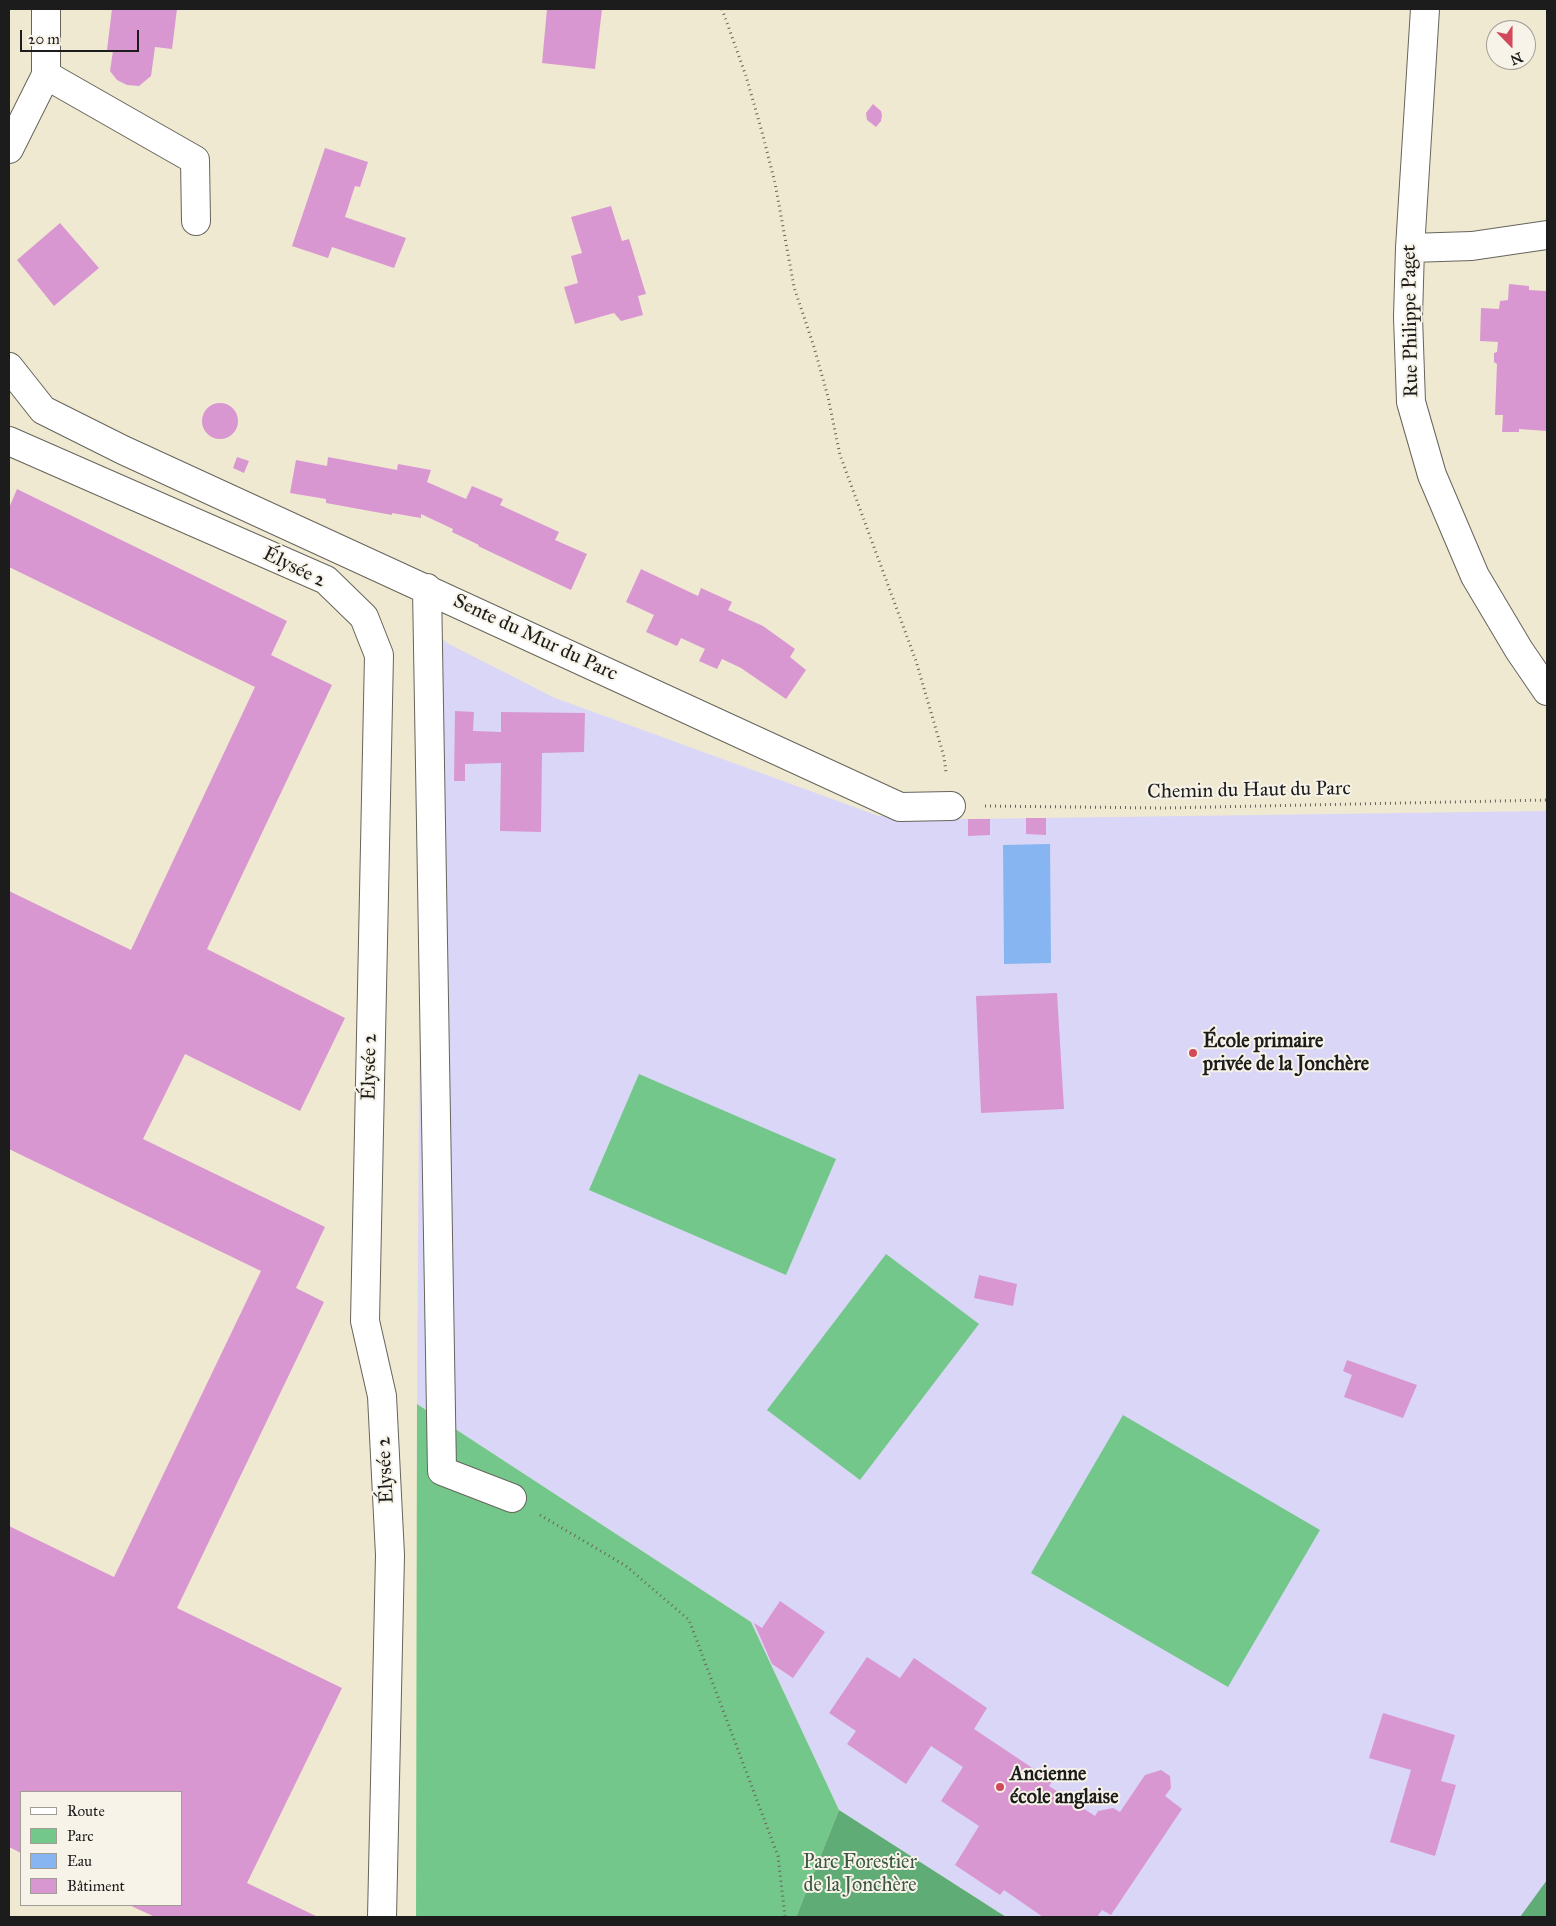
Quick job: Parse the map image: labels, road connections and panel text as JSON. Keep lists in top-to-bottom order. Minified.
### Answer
{"streets":{"street":["Rue Philippe Paget","Élysée 2","Sente du Mur du Parc"],"path":["Chemin du Haut du Parc"]},"crossings":[["Sente du Mur du Parc","Chemin du Haut du Parc"]],"parks":["Parc Forestier de la Jonchère"],"places":["École primaire privée de la Jonchère","Ancienne école anglaise"],"legend":["Route","Parc","Eau","Bâtiment"],"scale_bar":"20 m","north":"bottom"}
